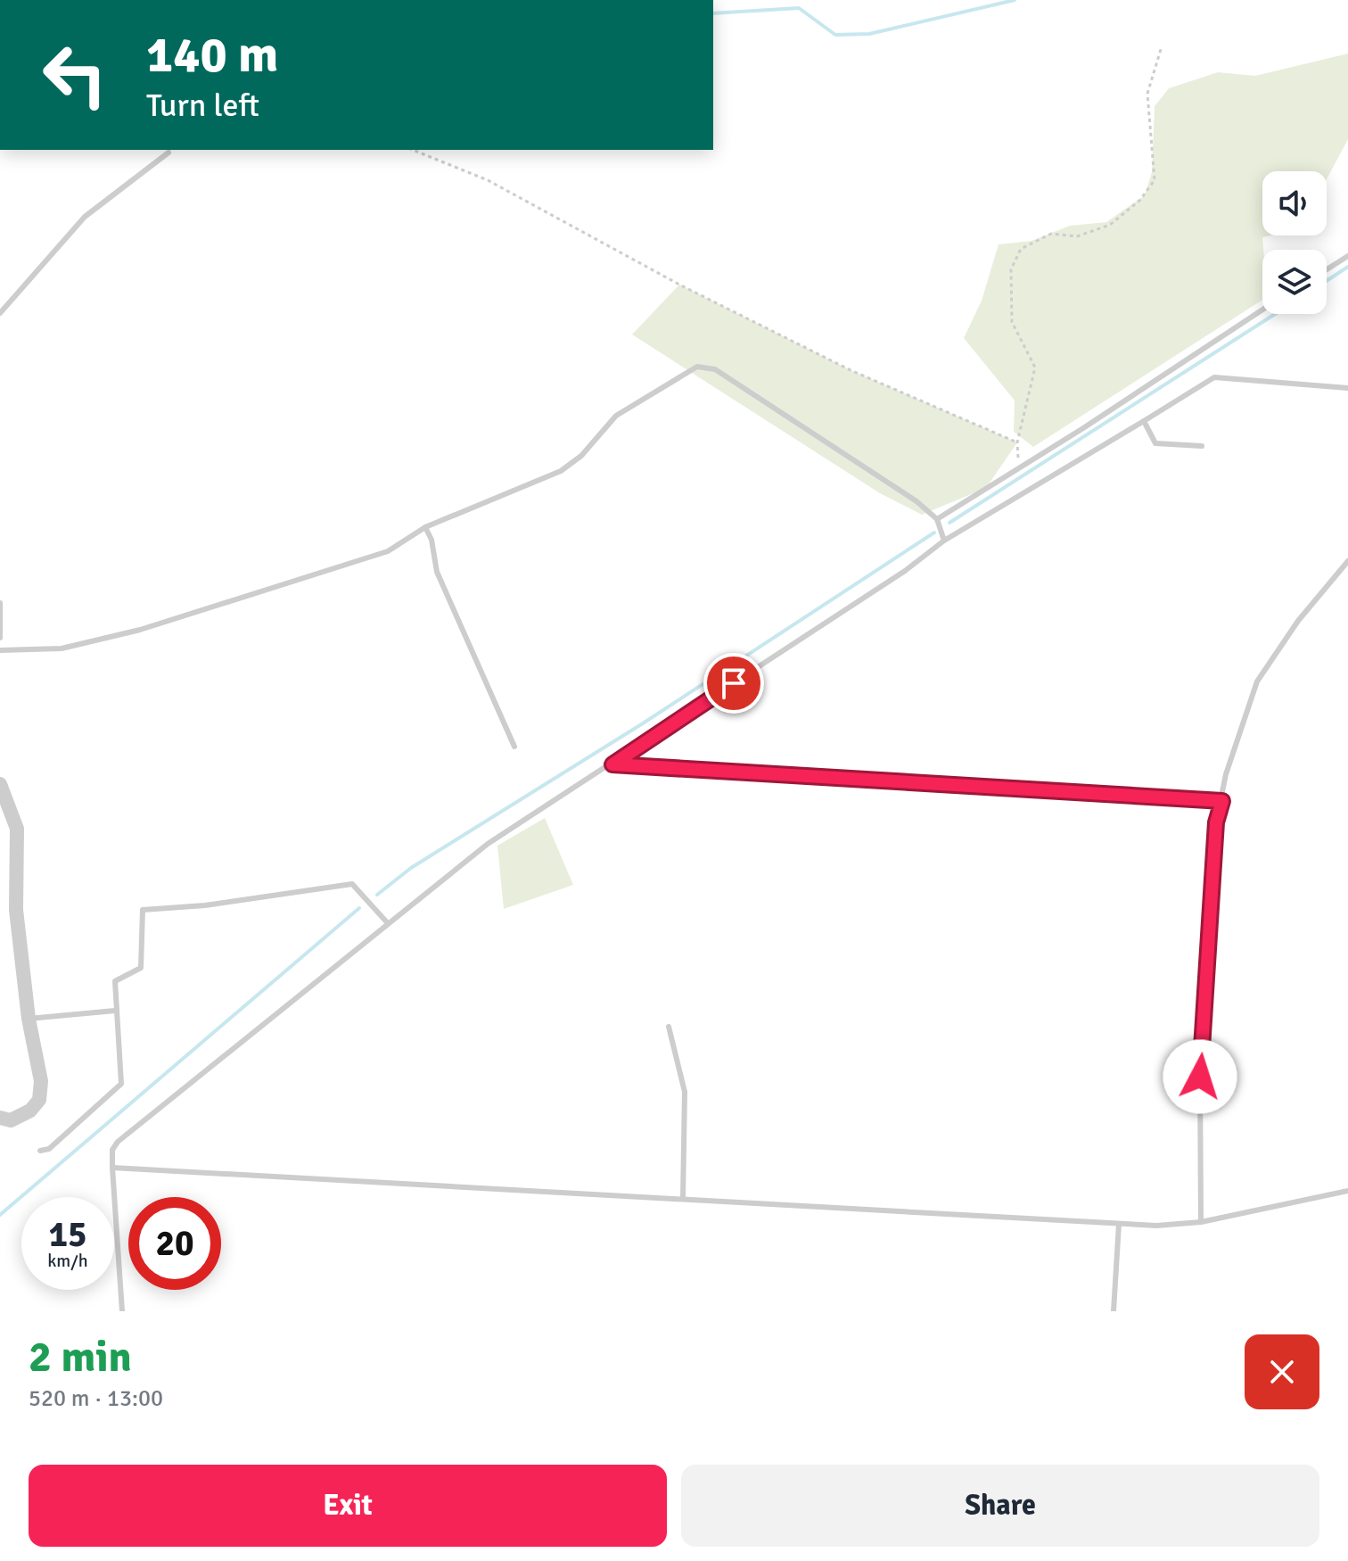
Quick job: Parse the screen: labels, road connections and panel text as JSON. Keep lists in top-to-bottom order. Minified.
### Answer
{"page":{"turn":["140 m","Turn left"],"speed":"15 km/h","limit":"20","heading":["2 min","520 m · 13:00"],"buttons":["Exit","Share"]}}
